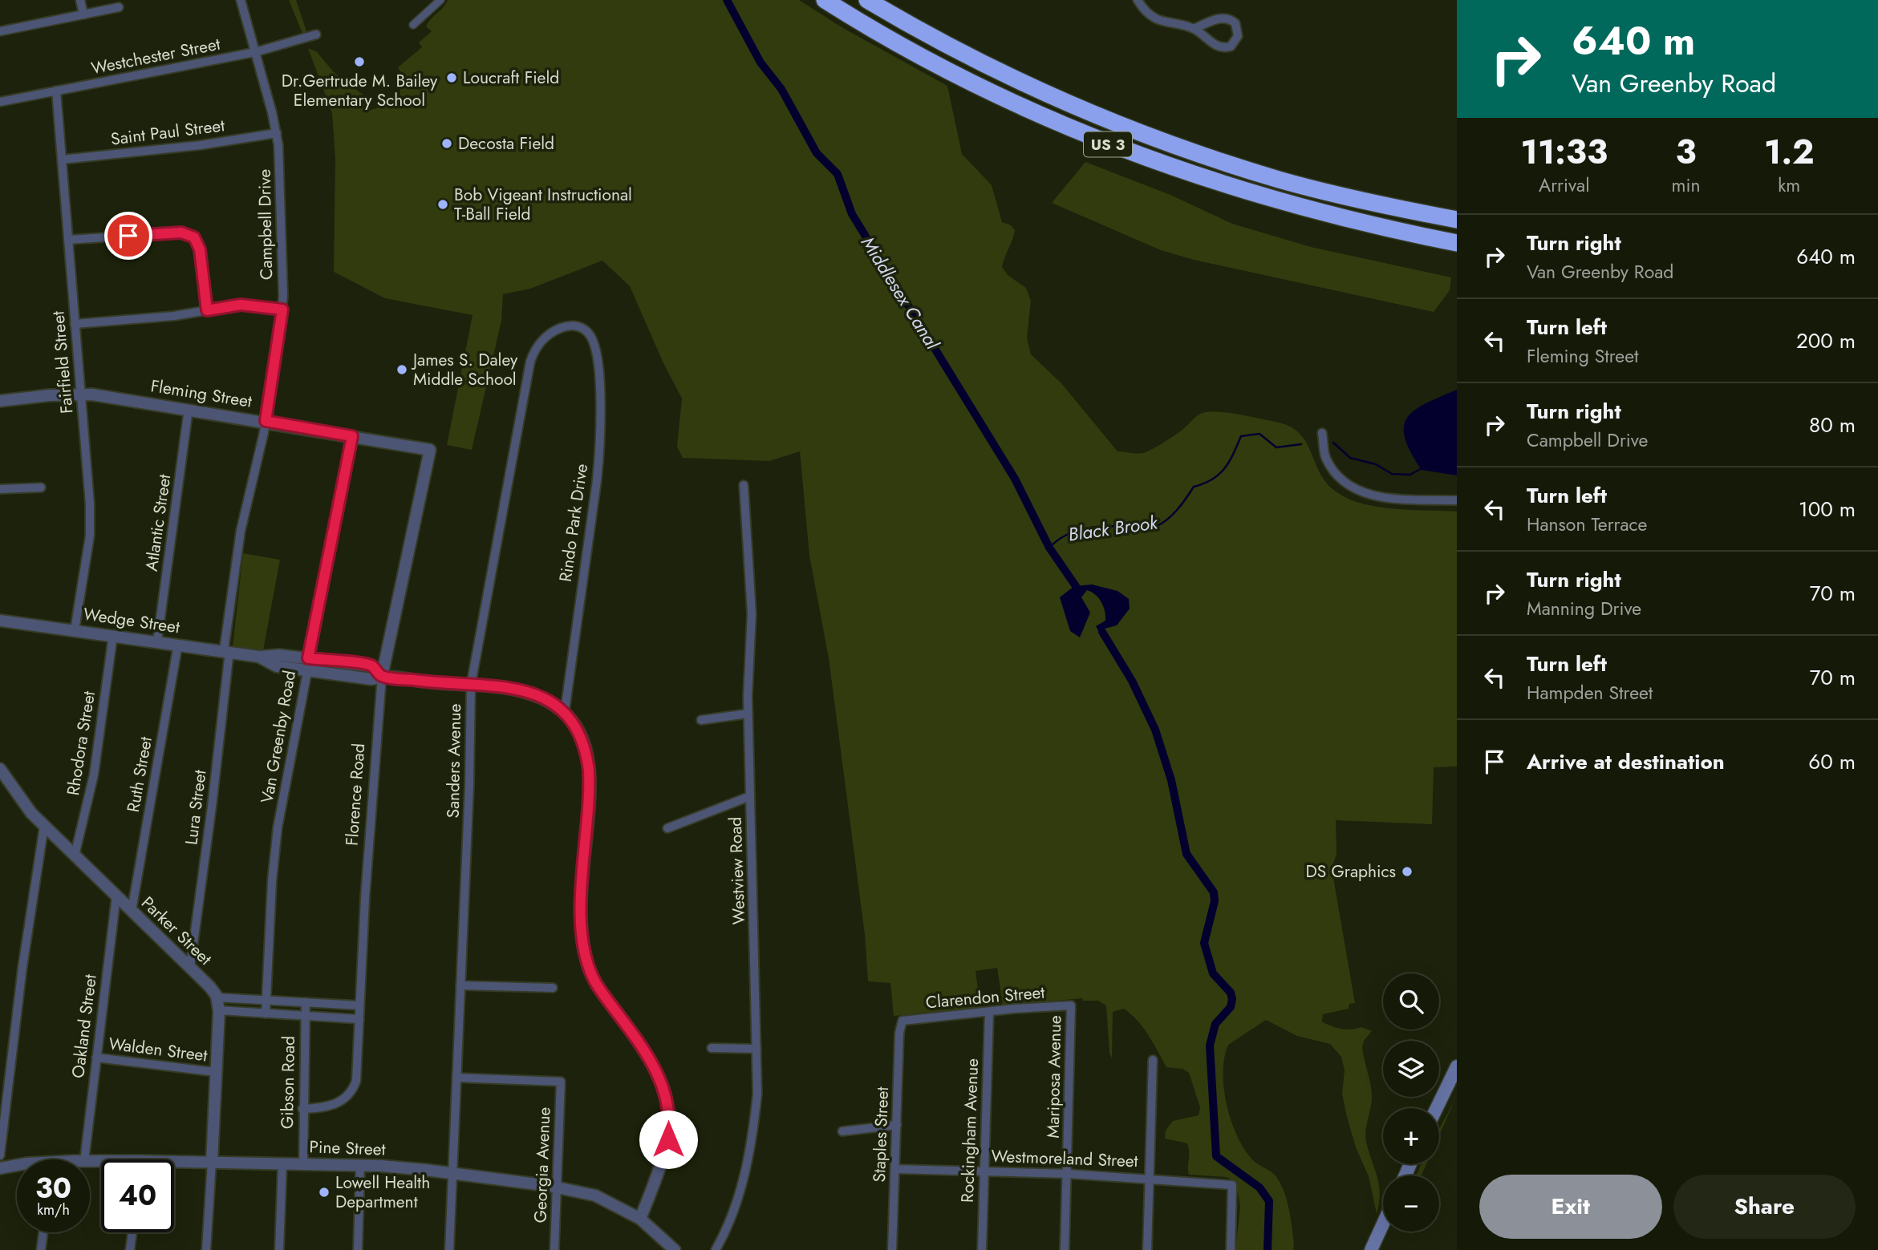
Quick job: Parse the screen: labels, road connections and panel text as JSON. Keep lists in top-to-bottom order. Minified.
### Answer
{"streets":{"highway":["US 3"],"street":["Westchester Street","Saint Paul Street","Campbell Drive","Fairfield Street","Fleming Street","Atlantic Street","Rindo Park Drive","Wedge Street","Van Greenby Road","Rhodora Street","Sanders Avenue","Ruth Street","Florence Road","Lura Street","Westview Road","Parker Street","Clarendon Street","Oakland Street","Walden Street","Mariposa Avenue","Gibson Road","Rockingham Avenue","Staples Street","Pine Street","Westmoreland Street","Georgia Avenue"]},"crossings":[["Westchester Street","Campbell Drive"],["Westchester Street","Fairfield Street"],["Saint Paul Street","Campbell Drive"],["Saint Paul Street","Fairfield Street"],["Campbell Drive","Fleming Street"],["Campbell Drive","Wedge Street"],["Campbell Drive","Lura Street"],["Fairfield Street","Fleming Street"],["Fairfield Street","Wedge Street"],["Fleming Street","Atlantic Street"],["Fleming Street","Van Greenby Road"],["Fleming Street","Florence Road"],["Atlantic Street","Wedge Street"],["Rindo Park Drive","Sanders Avenue"],["Wedge Street","Van Greenby Road"],["Wedge Street","Rhodora Street"],["Wedge Street","Ruth Street"],["Wedge Street","Florence Road"],["Wedge Street","Lura Street"],["Rhodora Street","Parker Street"],["Sanders Avenue","Pine Street"],["Sanders Avenue","Georgia Avenue"],["Ruth Street","Parker Street"],["Florence Road","Gibson Road"],["Lura Street","Parker Street"],["Parker Street","Oakland Street"],["Clarendon Street","Mariposa Avenue"],["Clarendon Street","Rockingham Avenue"],["Clarendon Street","Staples Street"],["Oakland Street","Walden Street"],["Mariposa Avenue","Westmoreland Street"],["Gibson Road","Pine Street"],["Rockingham Avenue","Westmoreland Street"],["Staples Street","Westmoreland Street"],["Pine Street","Georgia Avenue"]],"water":["Middlesex Canal","Black Brook"],"places":["Dr.Gertrude M. Bailey Elementary School","Loucraft Field","Decosta Field","Bob Vigeant Instructional T-Ball Field","James S. Daley Middle School","DS Graphics","Lowell Health Department"],"page":{"turn":["640 m","Van Greenby Road"],"eta":["11:33","Arrival","3","min","1.2","km"],"list":[{"name":"Turn right","note":"Van Greenby Road","value":"640 m"},{"name":"Turn left","note":"Fleming Street","value":"200 m"},{"name":"Turn right","note":"Campbell Drive","value":"80 m"},{"name":"Turn left","note":"Hanson Terrace","value":"100 m"},{"name":"Turn right","note":"Manning Drive","value":"70 m"},{"name":"Turn left","note":"Hampden Street","value":"70 m"},{"name":"Arrive at destination","value":"60 m"}],"map_buttons":["+","−"],"speed":"30 km/h","limit":"40","buttons":["Exit","Share"]}}
